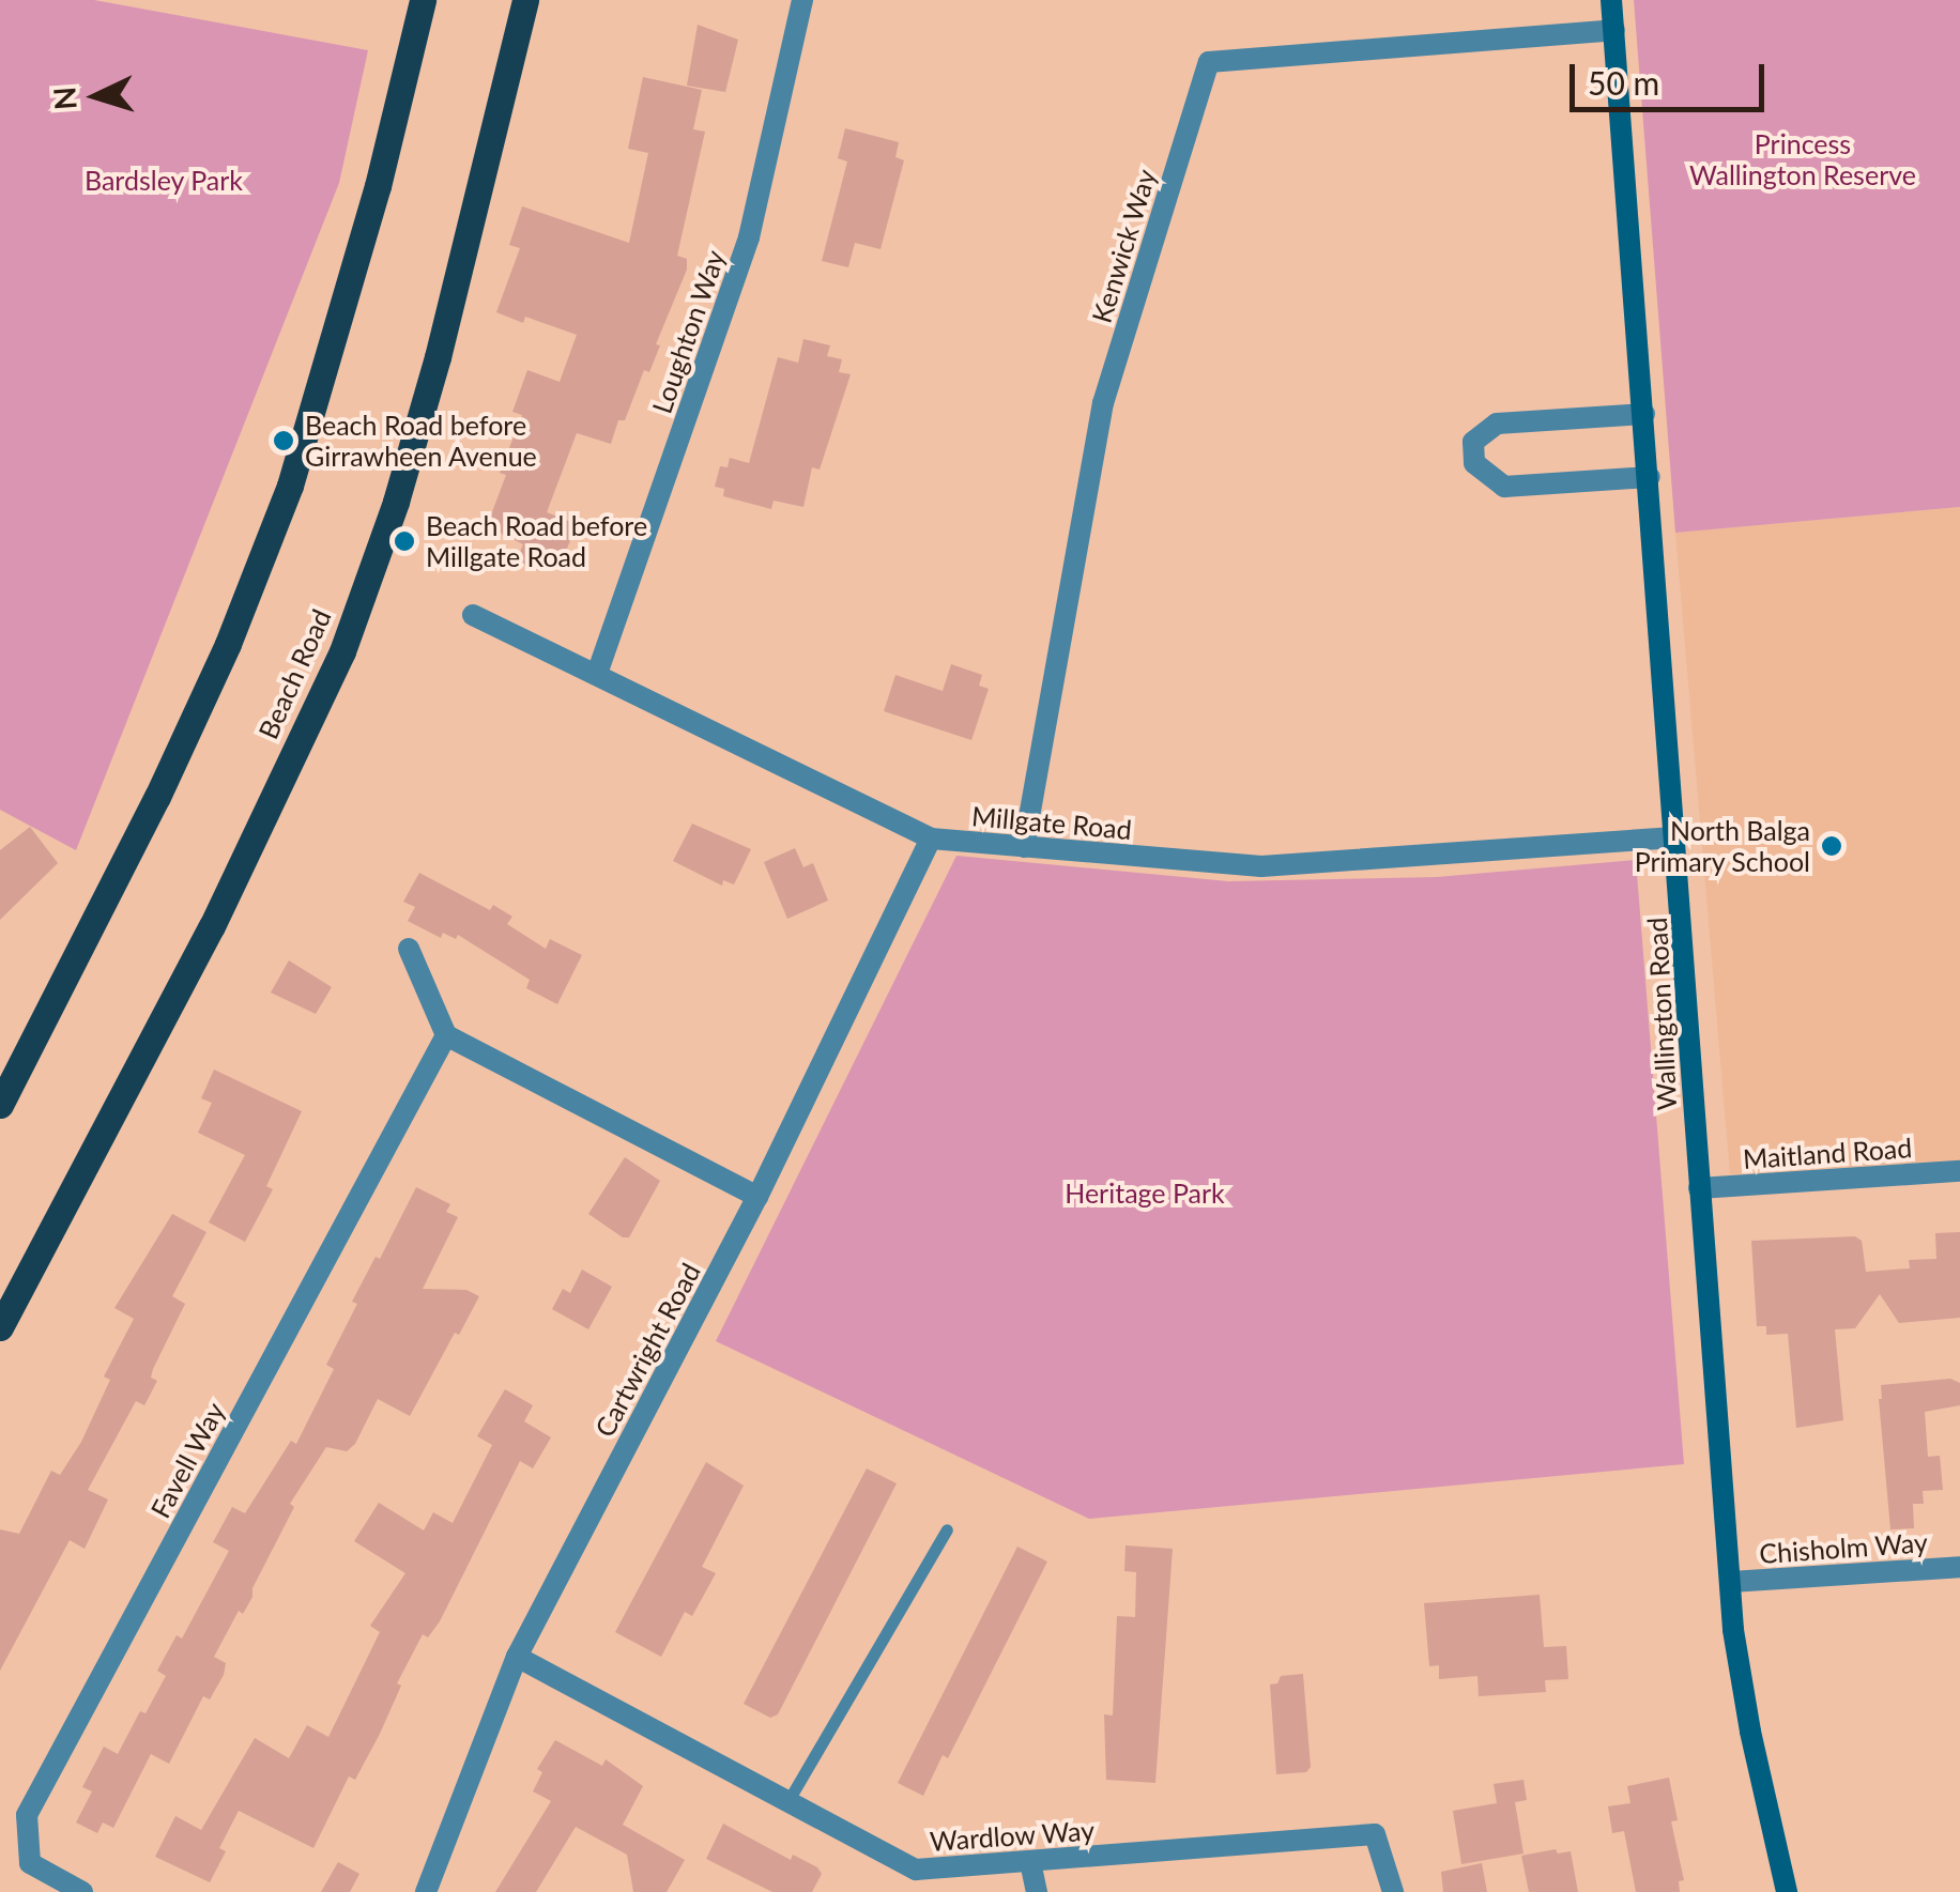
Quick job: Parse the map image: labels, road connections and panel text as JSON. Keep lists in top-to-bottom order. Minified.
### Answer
{"streets":{"main road":["Beach Road"],"street":["Kenwick Way","Loughton Way","Millgate Road","Wallington Road","Maitland Road","Cartwright Road","Favell Way","Chisholm Way","Wardlow Way"]},"crossings":[["Kenwick Way","Millgate Road"],["Kenwick Way","Wallington Road"],["Loughton Way","Millgate Road"],["Millgate Road","Wallington Road"],["Millgate Road","Cartwright Road"],["Wallington Road","Maitland Road"],["Wallington Road","Chisholm Way"],["Cartwright Road","Wardlow Way"]],"parks":["Princess Wallington Reserve","Bardsley Park","Heritage Park"],"places":["Beach Road before Girrawheen Avenue","Beach Road before Millgate Road","North Balga Primary School"],"scale_bar":"50 m","north":"left"}
